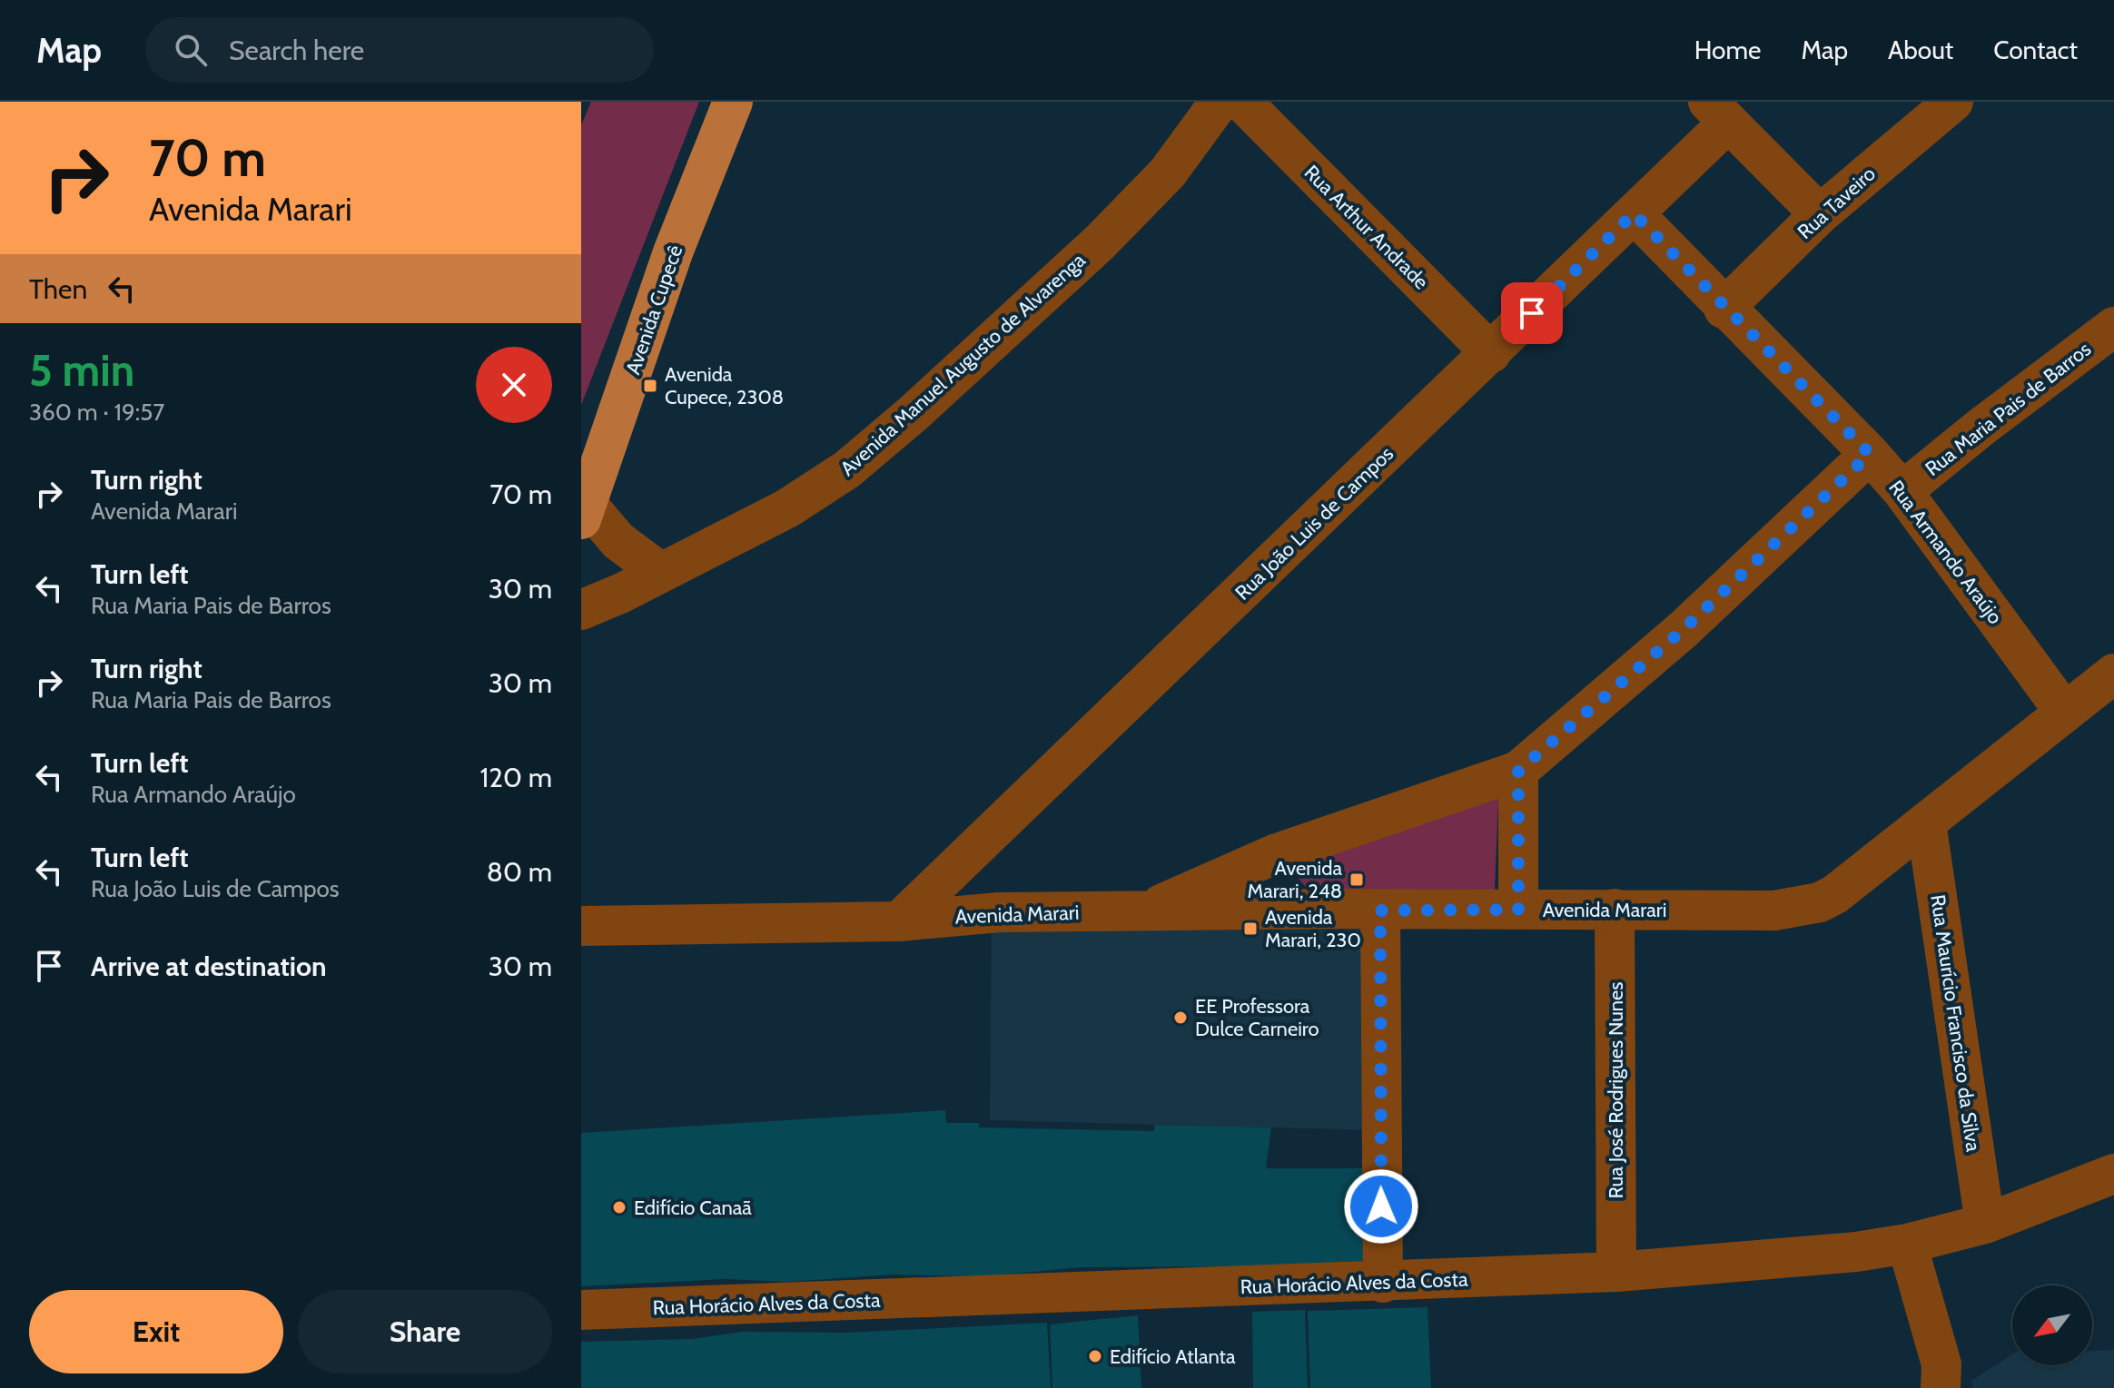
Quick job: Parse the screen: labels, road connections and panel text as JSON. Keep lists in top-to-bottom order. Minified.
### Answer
{"streets":{"main road":["Avenida Cupecê"],"street":["Rua Taveiro","Rua Arthur Andrade","Avenida Manuel Augusto de Alvarenga","Rua Maria Pais de Barros","Rua João Luis de Campos","Rua Armando Araújo","Avenida Marari","Rua Maurício Francisco da Silva","Rua José Rodrigues Nunes","Rua Horácio Alves da Costa"]},"crossings":[["Rua Taveiro","Rua Armando Araújo"],["Rua Arthur Andrade","Rua João Luis de Campos"],["Rua Maria Pais de Barros","Rua Armando Araújo"],["Rua João Luis de Campos","Rua Armando Araújo"],["Rua João Luis de Campos","Avenida Marari"],["Rua Armando Araújo","Avenida Marari"],["Avenida Marari","Rua Maurício Francisco da Silva"],["Avenida Marari","Rua José Rodrigues Nunes"],["Rua Maurício Francisco da Silva","Rua Horácio Alves da Costa"],["Rua José Rodrigues Nunes","Rua Horácio Alves da Costa"]],"places":{"transit":["Avenida Cupece, 2308","Avenida Marari, 248","Avenida Marari, 230"],"other":["EE Professora Dulce Carneiro","Edifício Canaã","Edifício Atlanta"]},"north":"bottom left","page":{"header":"Map","search":"Search here","nav":["Home","Map","About","Contact"],"turn":["70 m","Avenida Marari"],"then":"Then","heading":["5 min","360 m · 19:57"],"list":[{"name":"Turn right","note":"Avenida Marari","value":"70 m"},{"name":"Turn left","note":"Rua Maria Pais de Barros","value":"30 m"},{"name":"Turn right","note":"Rua Maria Pais de Barros","value":"30 m"},{"name":"Turn left","note":"Rua Armando Araújo","value":"120 m"},{"name":"Turn left","note":"Rua João Luis de Campos","value":"80 m"},{"name":"Arrive at destination","value":"30 m"}],"buttons":["Exit","Share"]}}
